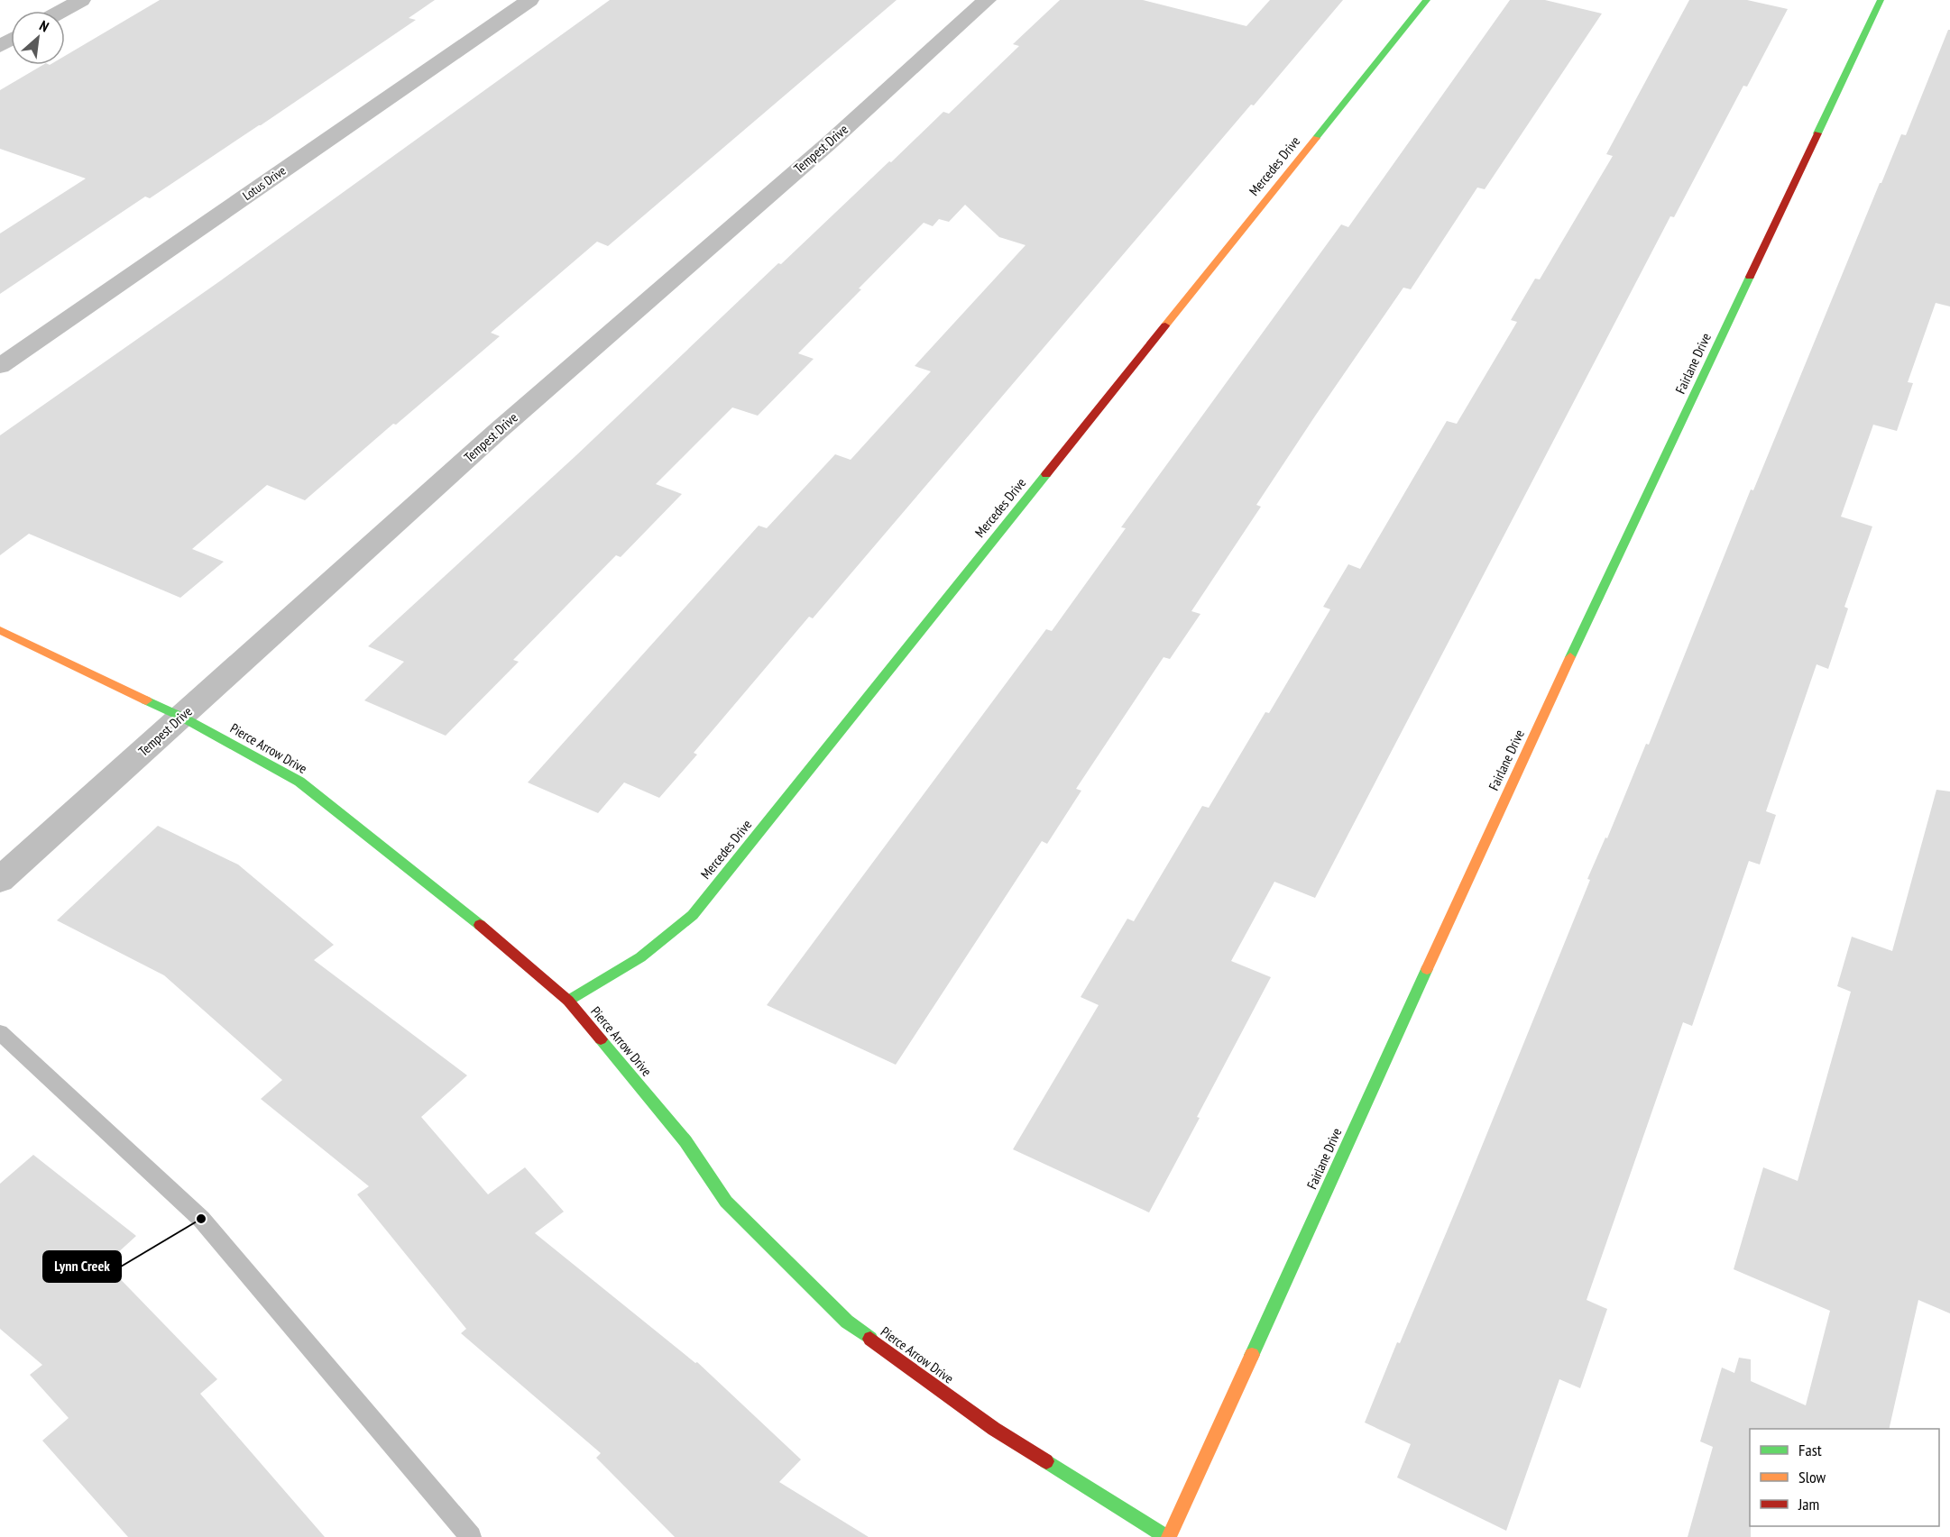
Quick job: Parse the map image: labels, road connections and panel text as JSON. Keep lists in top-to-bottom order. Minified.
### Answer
{"streets":{"street":["Tempest Drive","Mercedes Drive","Lotus Drive","Fairlane Drive","Pierce Arrow Drive"]},"crossings":[["Tempest Drive","Pierce Arrow Drive"],["Mercedes Drive","Pierce Arrow Drive"],["Fairlane Drive","Pierce Arrow Drive"]],"places":["Lynn Creek"],"legend":["Fast","Slow","Jam"],"north":"top right"}
